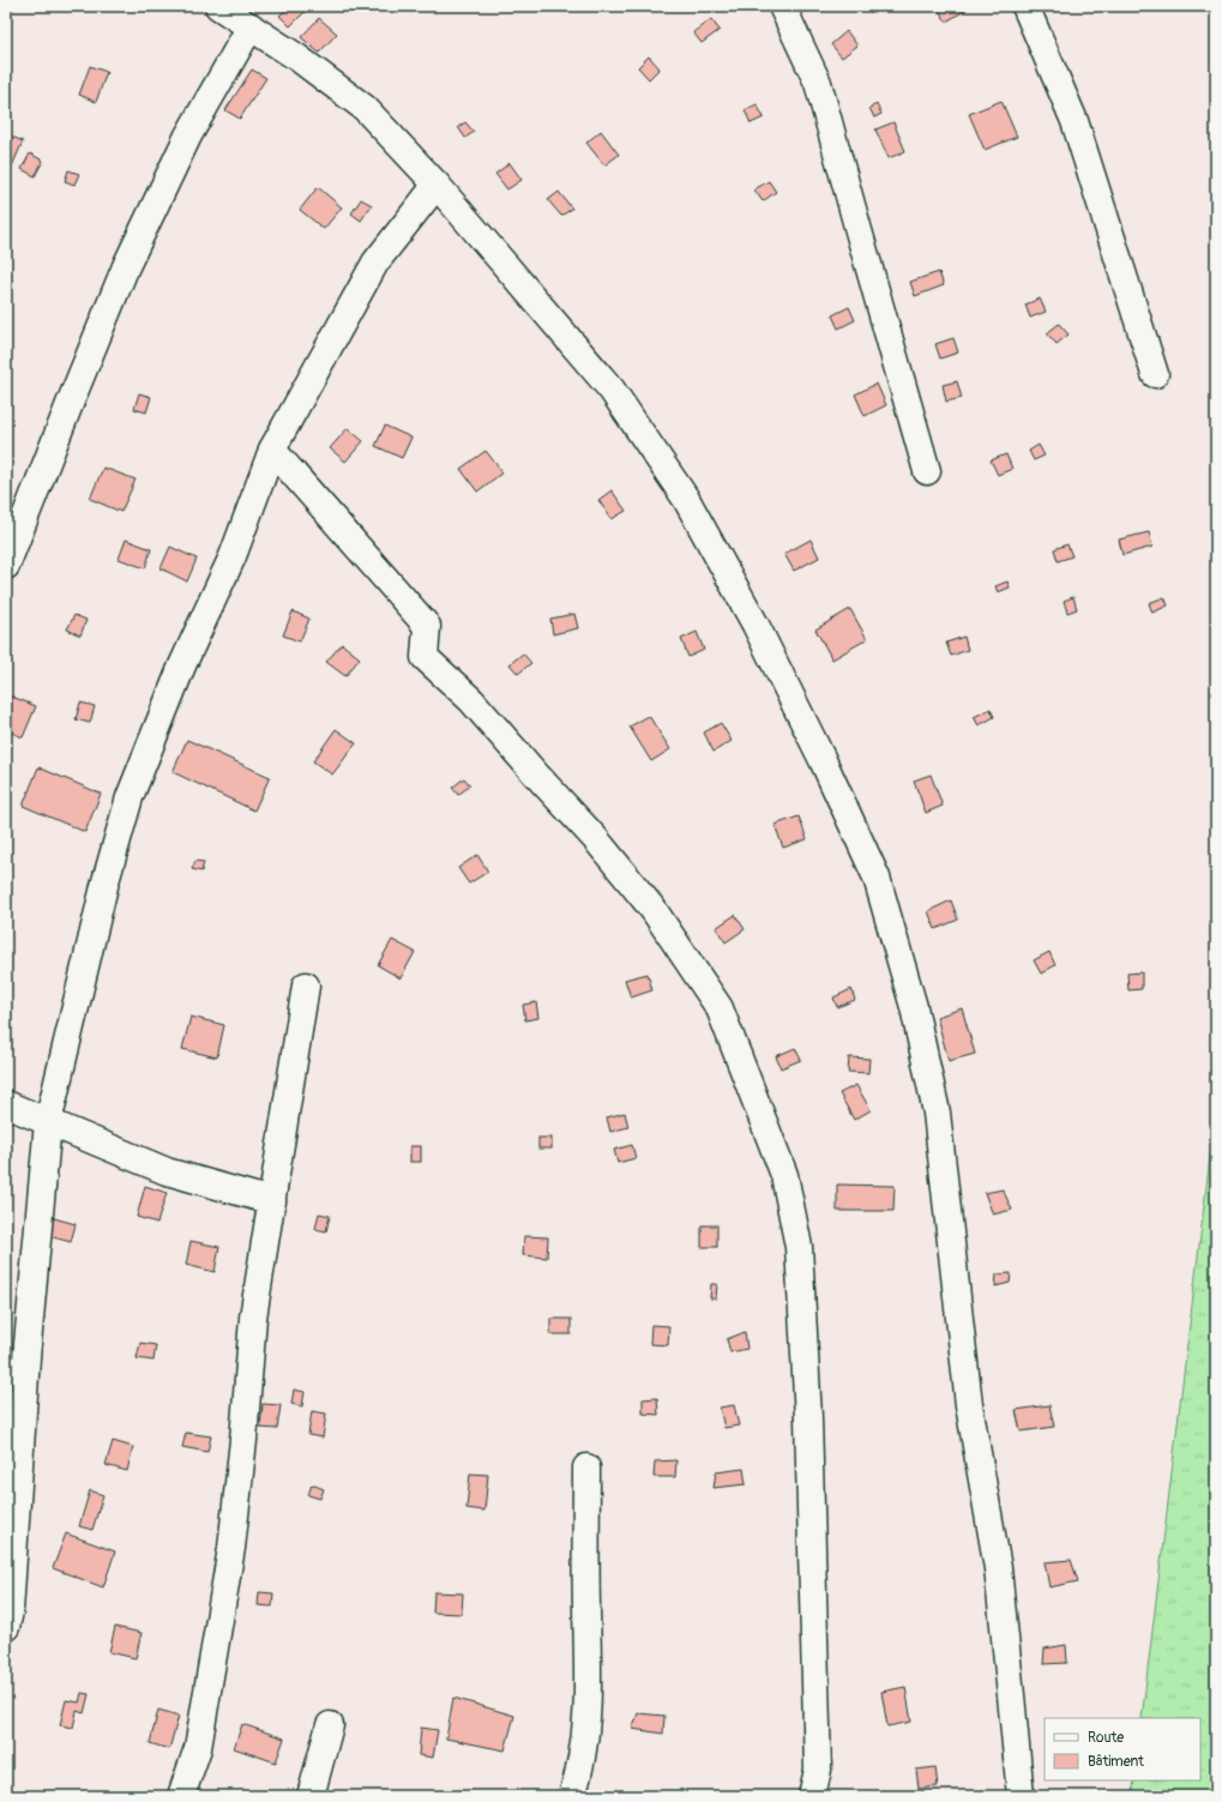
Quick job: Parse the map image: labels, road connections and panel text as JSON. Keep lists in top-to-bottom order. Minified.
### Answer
{"legend":["Route","Bâtiment"]}
